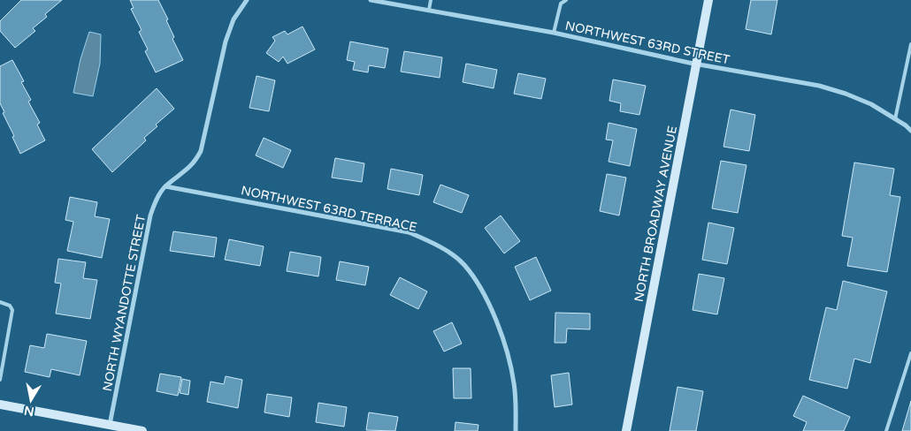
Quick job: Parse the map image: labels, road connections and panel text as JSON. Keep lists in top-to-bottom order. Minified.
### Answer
{"streets":{"street":["NORTHWEST 63RD STREET","NORTHWEST 63RD TERRACE","NORTH BROADWAY AVENUE","NORTH WYANDOTTE STREET"]},"crossings":[["NORTHWEST 63RD STREET","NORTH BROADWAY AVENUE"],["NORTHWEST 63RD TERRACE","NORTH WYANDOTTE STREET"]],"north":"bottom"}
